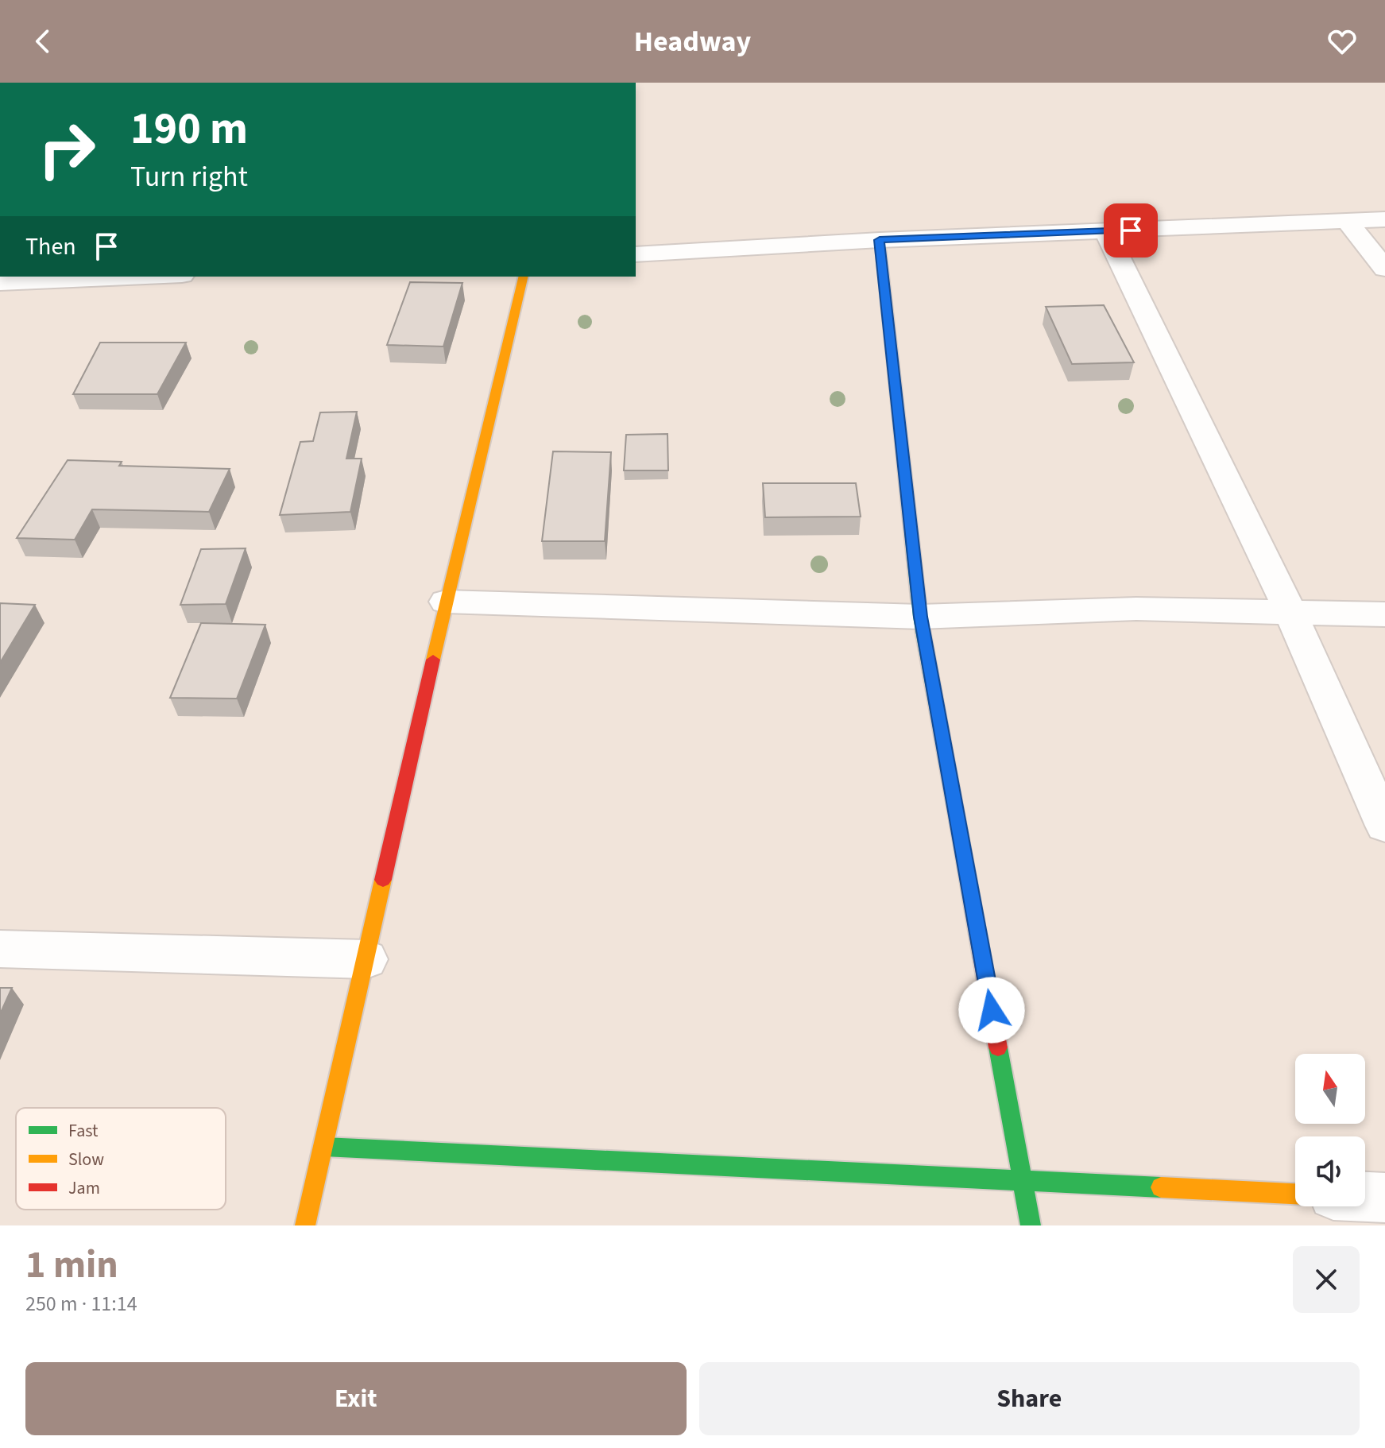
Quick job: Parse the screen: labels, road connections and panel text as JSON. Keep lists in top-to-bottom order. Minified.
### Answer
{"legend":["Fast","Slow","Jam"],"north":"top","page":{"header":"Headway","turn":["190 m","Turn right"],"then":"Then","heading":["1 min","250 m · 11:14"],"buttons":["Exit","Share"]}}
